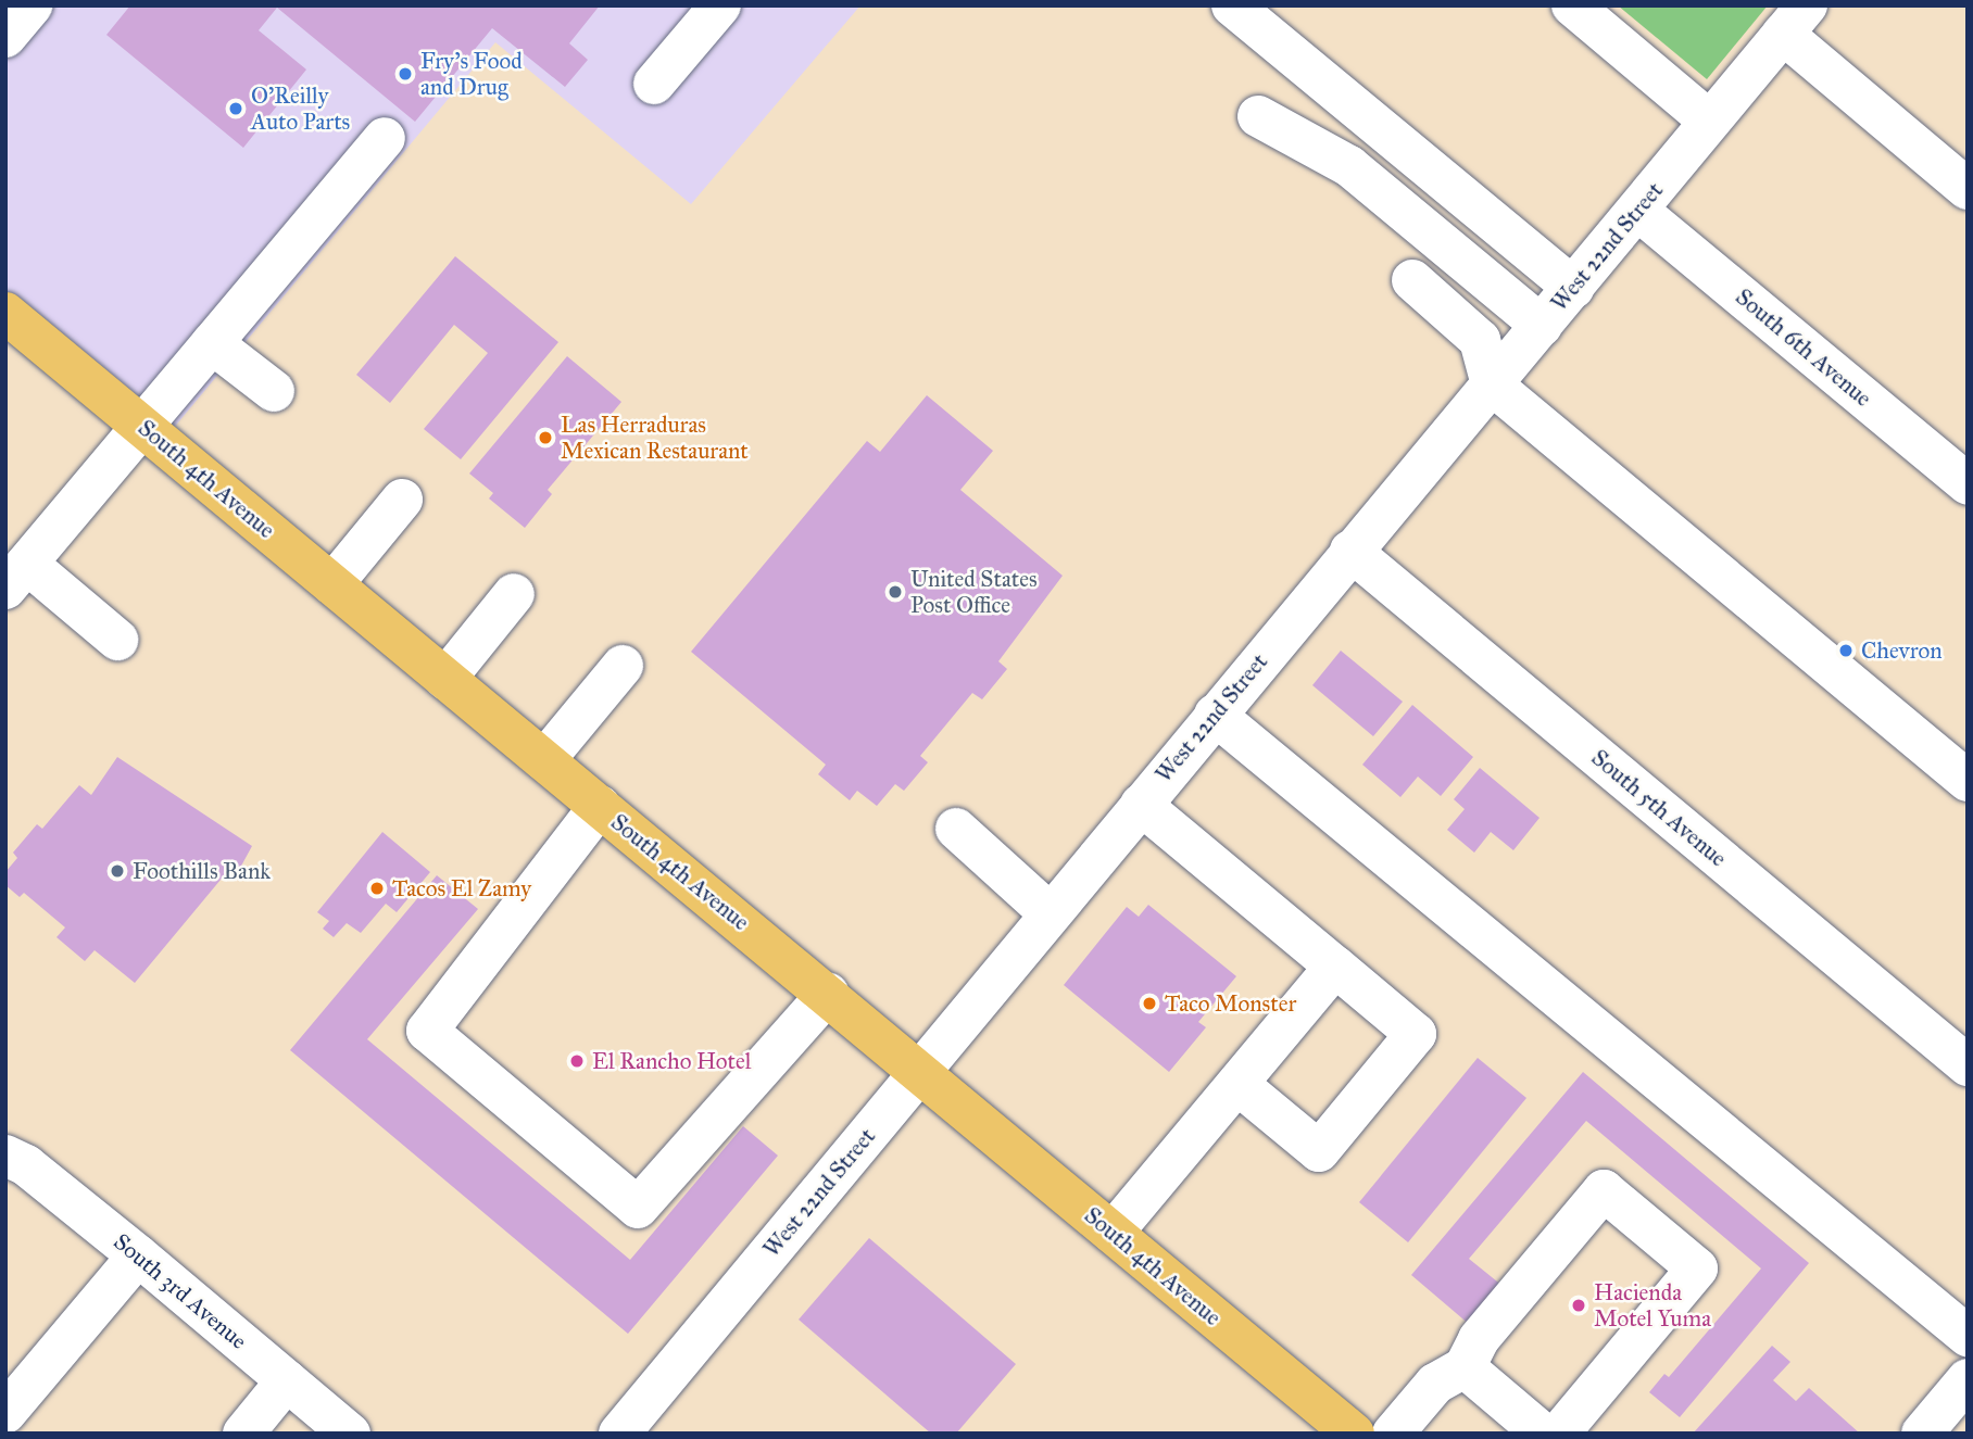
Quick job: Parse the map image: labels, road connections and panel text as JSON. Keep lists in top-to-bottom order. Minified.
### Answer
{"streets":{"main road":["South 4th Avenue"],"street":["West 22nd Street","South 6th Avenue","South 5th Avenue","South 3rd Avenue"]},"crossings":[["West 22nd Street","South 6th Avenue"],["West 22nd Street","South 4th Avenue"],["West 22nd Street","South 5th Avenue"]],"places":["Fry's Food and Drug","O'Reilly Auto Parts","Las Herraduras Mexican Restaurant","United States Post Office","Chevron","Foothills Bank","Tacos El Zamy","Taco Monster","El Rancho Hotel","Hacienda Motel Yuma"]}
